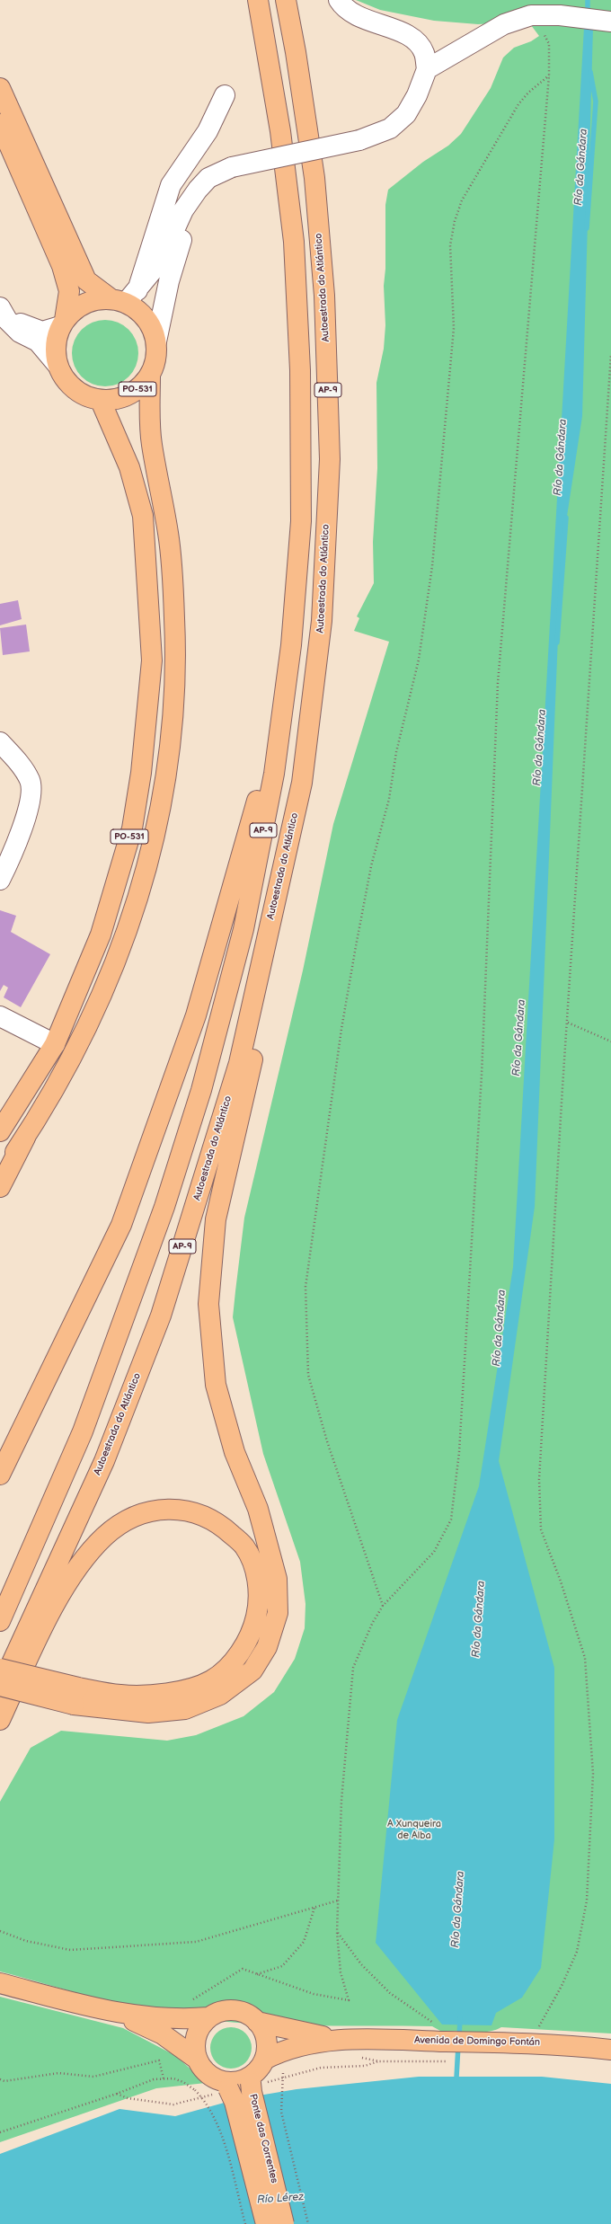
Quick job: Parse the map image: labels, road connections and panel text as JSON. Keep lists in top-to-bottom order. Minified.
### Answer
{"streets":{"main road":["Autoestrada do Atlántico","PO-531","AP-9","Avenida de Domingo Fontán","Ponte das Correntes"]},"crossings":[["Avenida de Domingo Fontán","Ponte das Correntes"]],"water":["Río da Gándara","Río Lérez"],"parks":["A Xunqueira de Alba"]}
